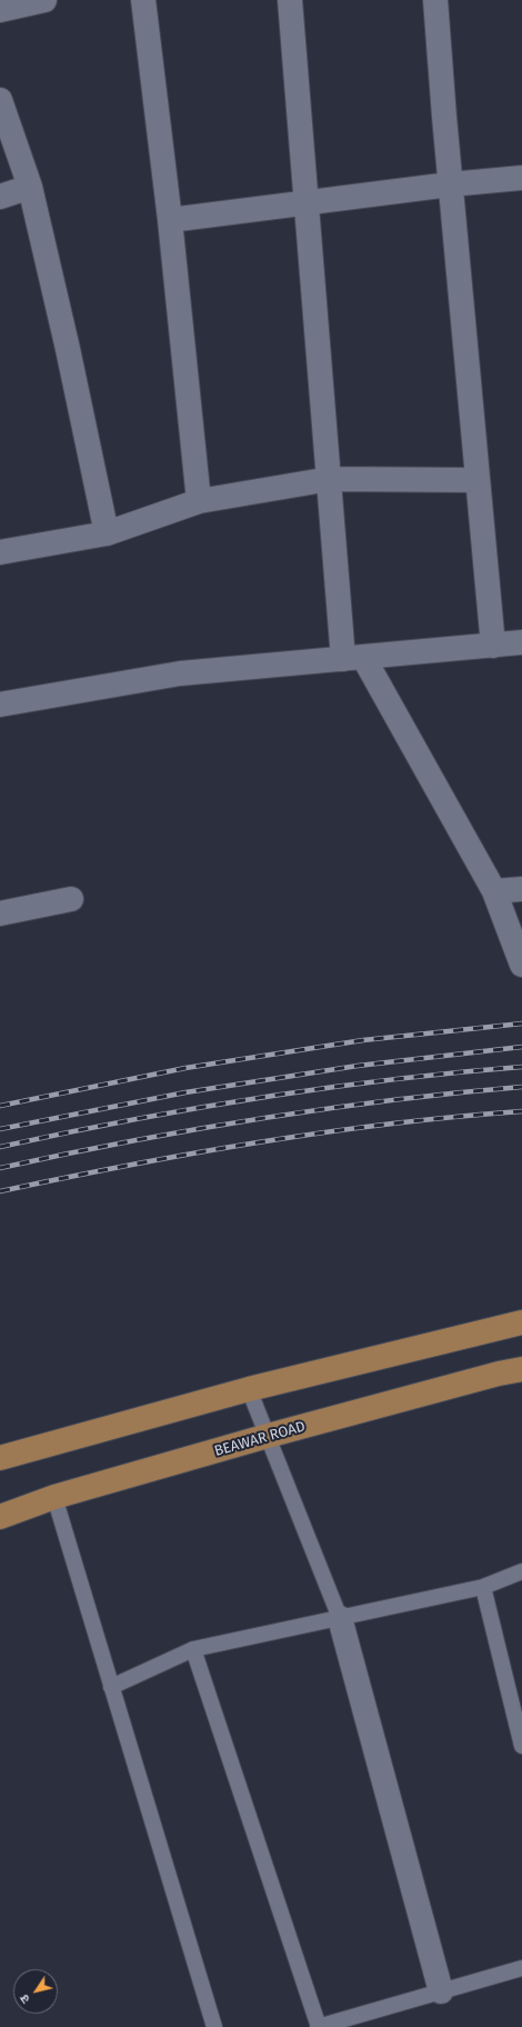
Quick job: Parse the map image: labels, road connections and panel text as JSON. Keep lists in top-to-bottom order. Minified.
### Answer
{"streets":{"main road":["BEAWAR ROAD"]},"north":"bottom left"}
